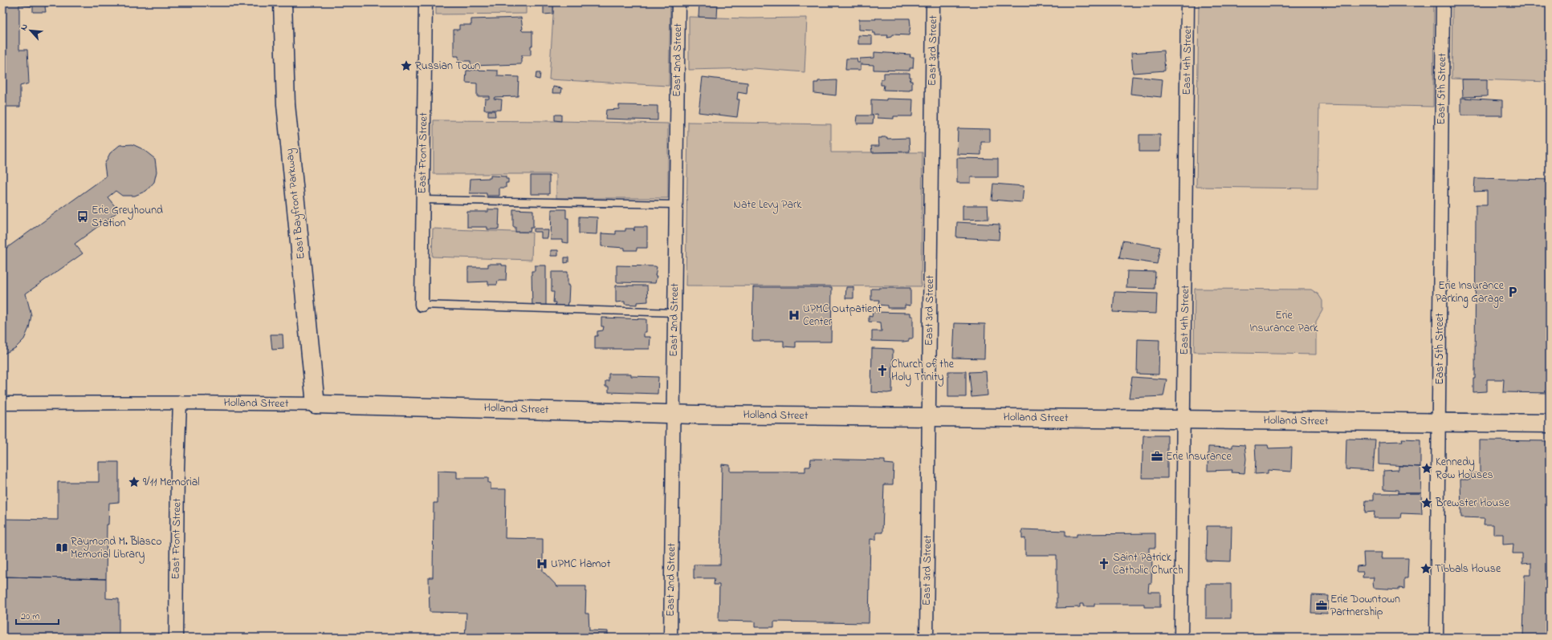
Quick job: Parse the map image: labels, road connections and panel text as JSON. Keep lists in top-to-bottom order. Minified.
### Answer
{"streets":{"main road":["East Bayfront Parkway","Holland Street"],"street":["East 3rd Street","East 2nd Street","East 4th Street","East 5th Street","East Front Street"]},"crossings":[["East 3rd Street","Holland Street"],["East 2nd Street","Holland Street"],["East 4th Street","Holland Street"],["East 5th Street","Holland Street"],["East Front Street","Holland Street"],["East Bayfront Parkway","Holland Street"]],"parks":["Nate Levy Park","Erie Insurance Park"],"places":{"place":["Russian Town","Kennedy Row Houses","9/11 Memorial","Brewster House","Tibbals House"],"bus stop":["Erie Greyhound Station"],"parking":["Erie Insurance Parking Garage"],"hospital":["UPMC Outpatient Center","UPMC Hamot"],"church":["Church of the Holy Trinity","Saint Patrick Catholic Church"],"office":["Erie Insurance","Erie Downtown Partnership"],"library":["Raymond M. Blasco Memorial Library"]},"scale_bar":"20 m","north":"top left"}
